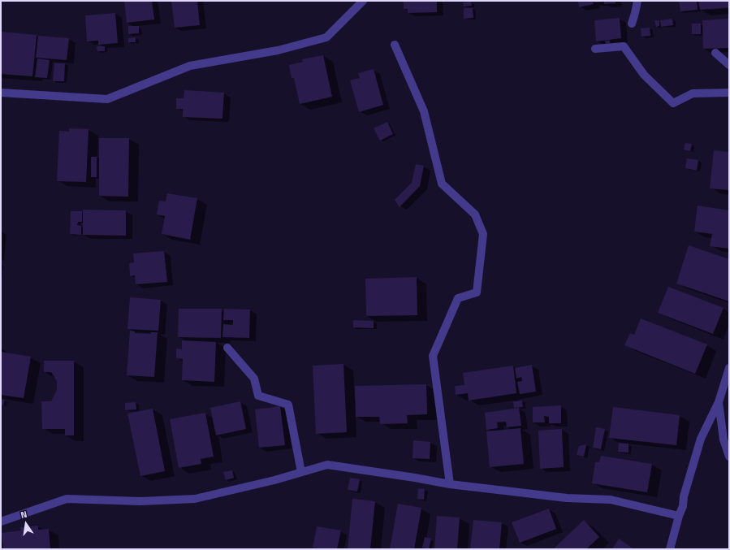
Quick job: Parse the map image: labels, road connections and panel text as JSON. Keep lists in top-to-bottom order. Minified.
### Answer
{"north":"top"}
